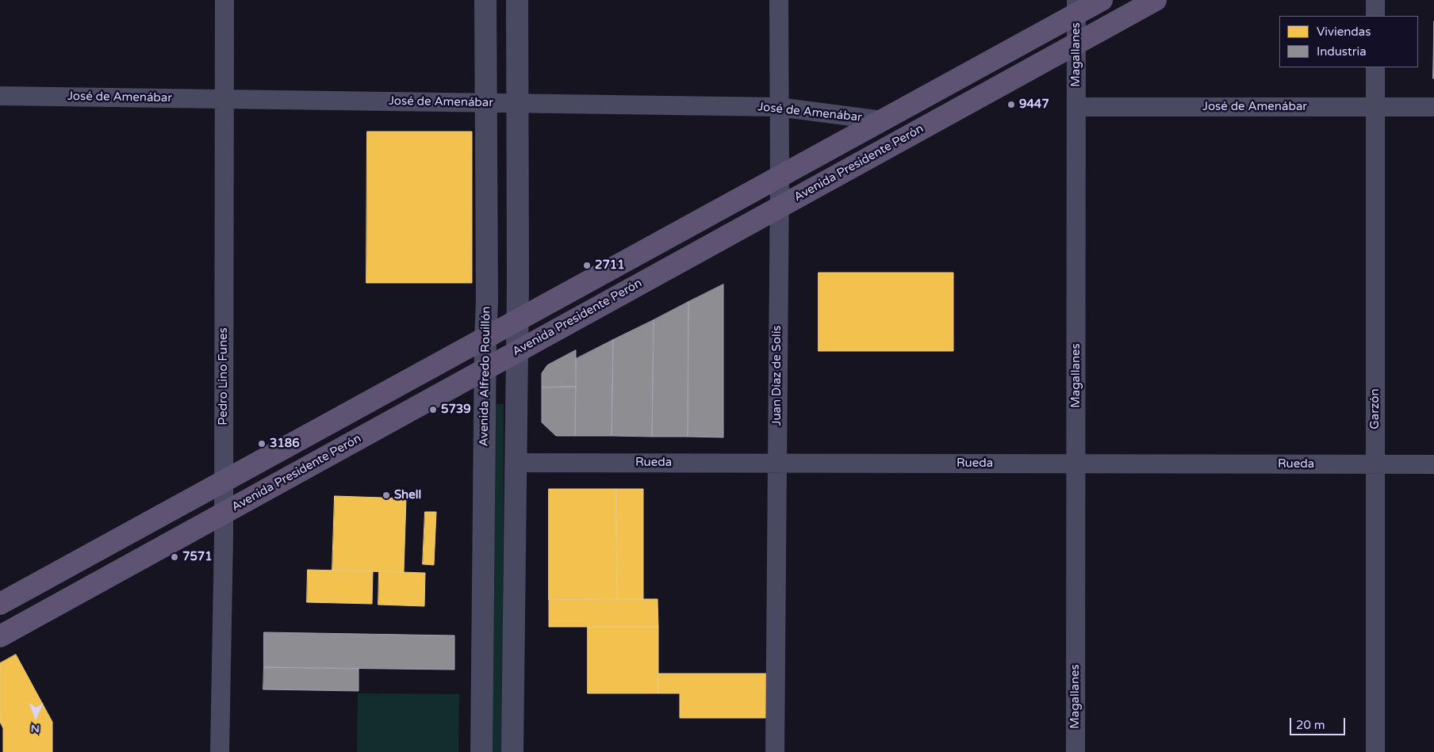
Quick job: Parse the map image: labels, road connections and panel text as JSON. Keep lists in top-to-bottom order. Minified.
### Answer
{"streets":{"main road":["Avenida Presidente Perón"],"street":["Magallanes","José de Amenábar","Juan Díaz de Solís","Pedro Lino Funes","Avenida Alfredo Rouillón","Garzón","Rueda"]},"crossings":[["Magallanes","José de Amenábar"],["Magallanes","Avenida Presidente Perón"],["Magallanes","Rueda"],["José de Amenábar","Juan Díaz de Solís"],["José de Amenábar","Pedro Lino Funes"],["José de Amenábar","Avenida Alfredo Rouillón"],["José de Amenábar","Garzón"],["Avenida Presidente Perón","Juan Díaz de Solís"],["Avenida Presidente Perón","Pedro Lino Funes"],["Avenida Presidente Perón","Avenida Alfredo Rouillón"],["Juan Díaz de Solís","Rueda"],["Garzón","Rueda"]],"places":["9447","2711","5739","3186","Shell","7571"],"legend":["Viviendas","Industria"],"scale_bar":"20 m","north":"bottom"}
